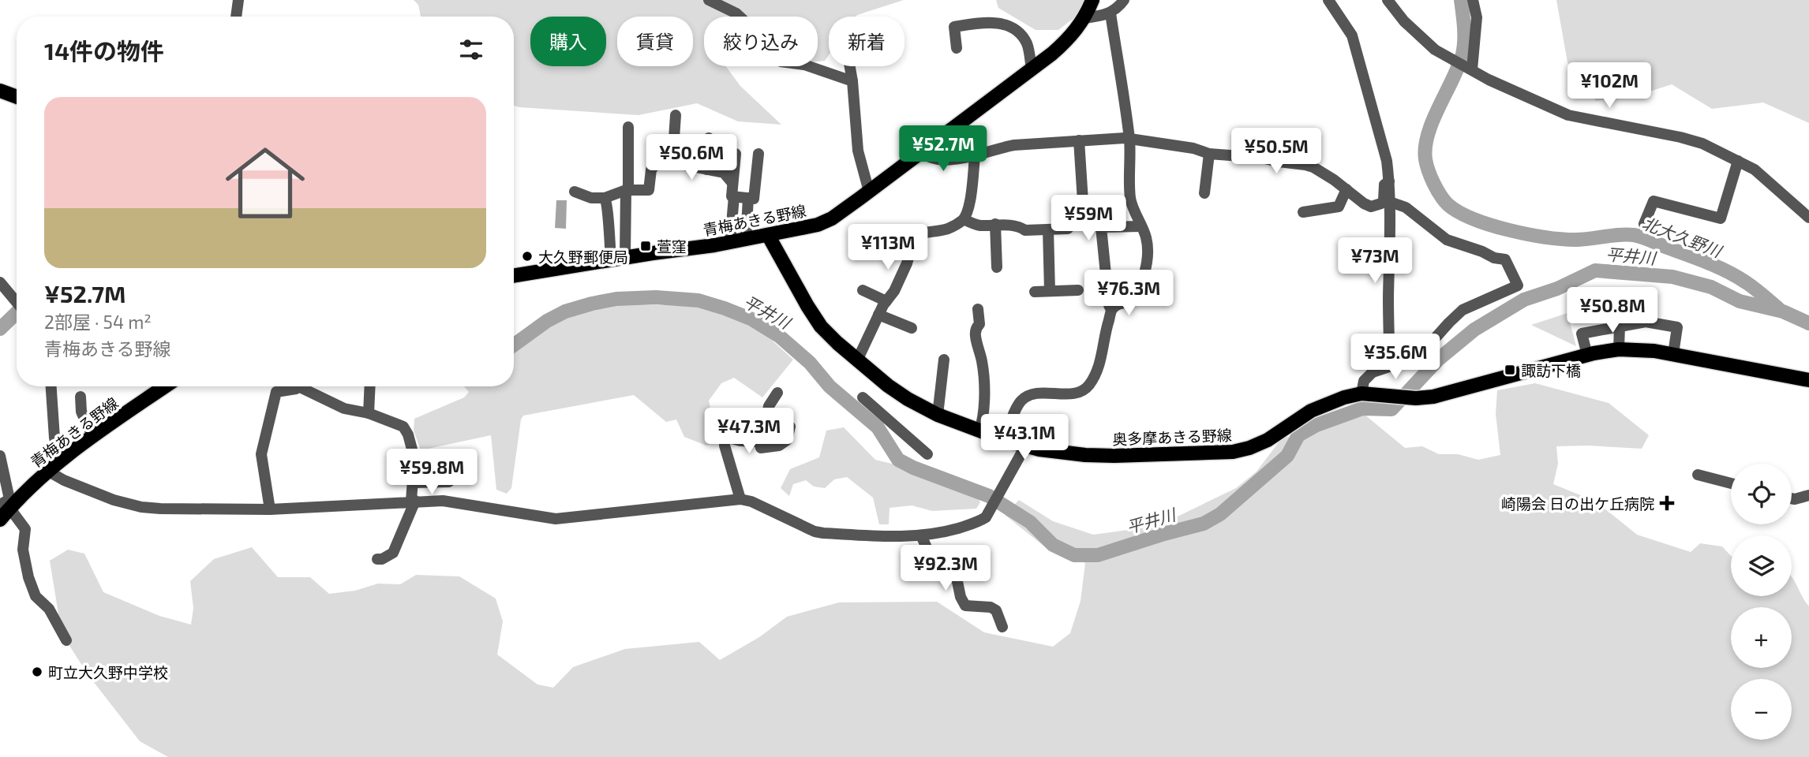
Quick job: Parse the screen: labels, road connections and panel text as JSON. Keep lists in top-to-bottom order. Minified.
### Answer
{"streets":{"main road":["青梅あきる野線","奥多摩あきる野線"]},"crossings":[["青梅あきる野線","奥多摩あきる野線"]],"water":["北大久野川","平井川"],"places":{"transit":["萱窪","諏訪下橋"],"other":["大久野郵便局","町立大久野中学校"],"health":["崎陽会 日の出ケ丘病院"]},"page":{"chip":["購入","賃貸","絞り込み","新着"],"heading":"14件の物件","price":["¥102M","¥52.7M","¥50.5M","¥50.6M","¥59M","¥113M","¥73M","¥76.3M","¥50.8M","¥35.6M","¥47.3M","¥43.1M","¥59.8M","¥92.3M"],"list":[{"name":"¥52.7M","note":"2部屋 · 54 m² · 青梅あきる野線"}],"map_buttons":["+","−"]}}
